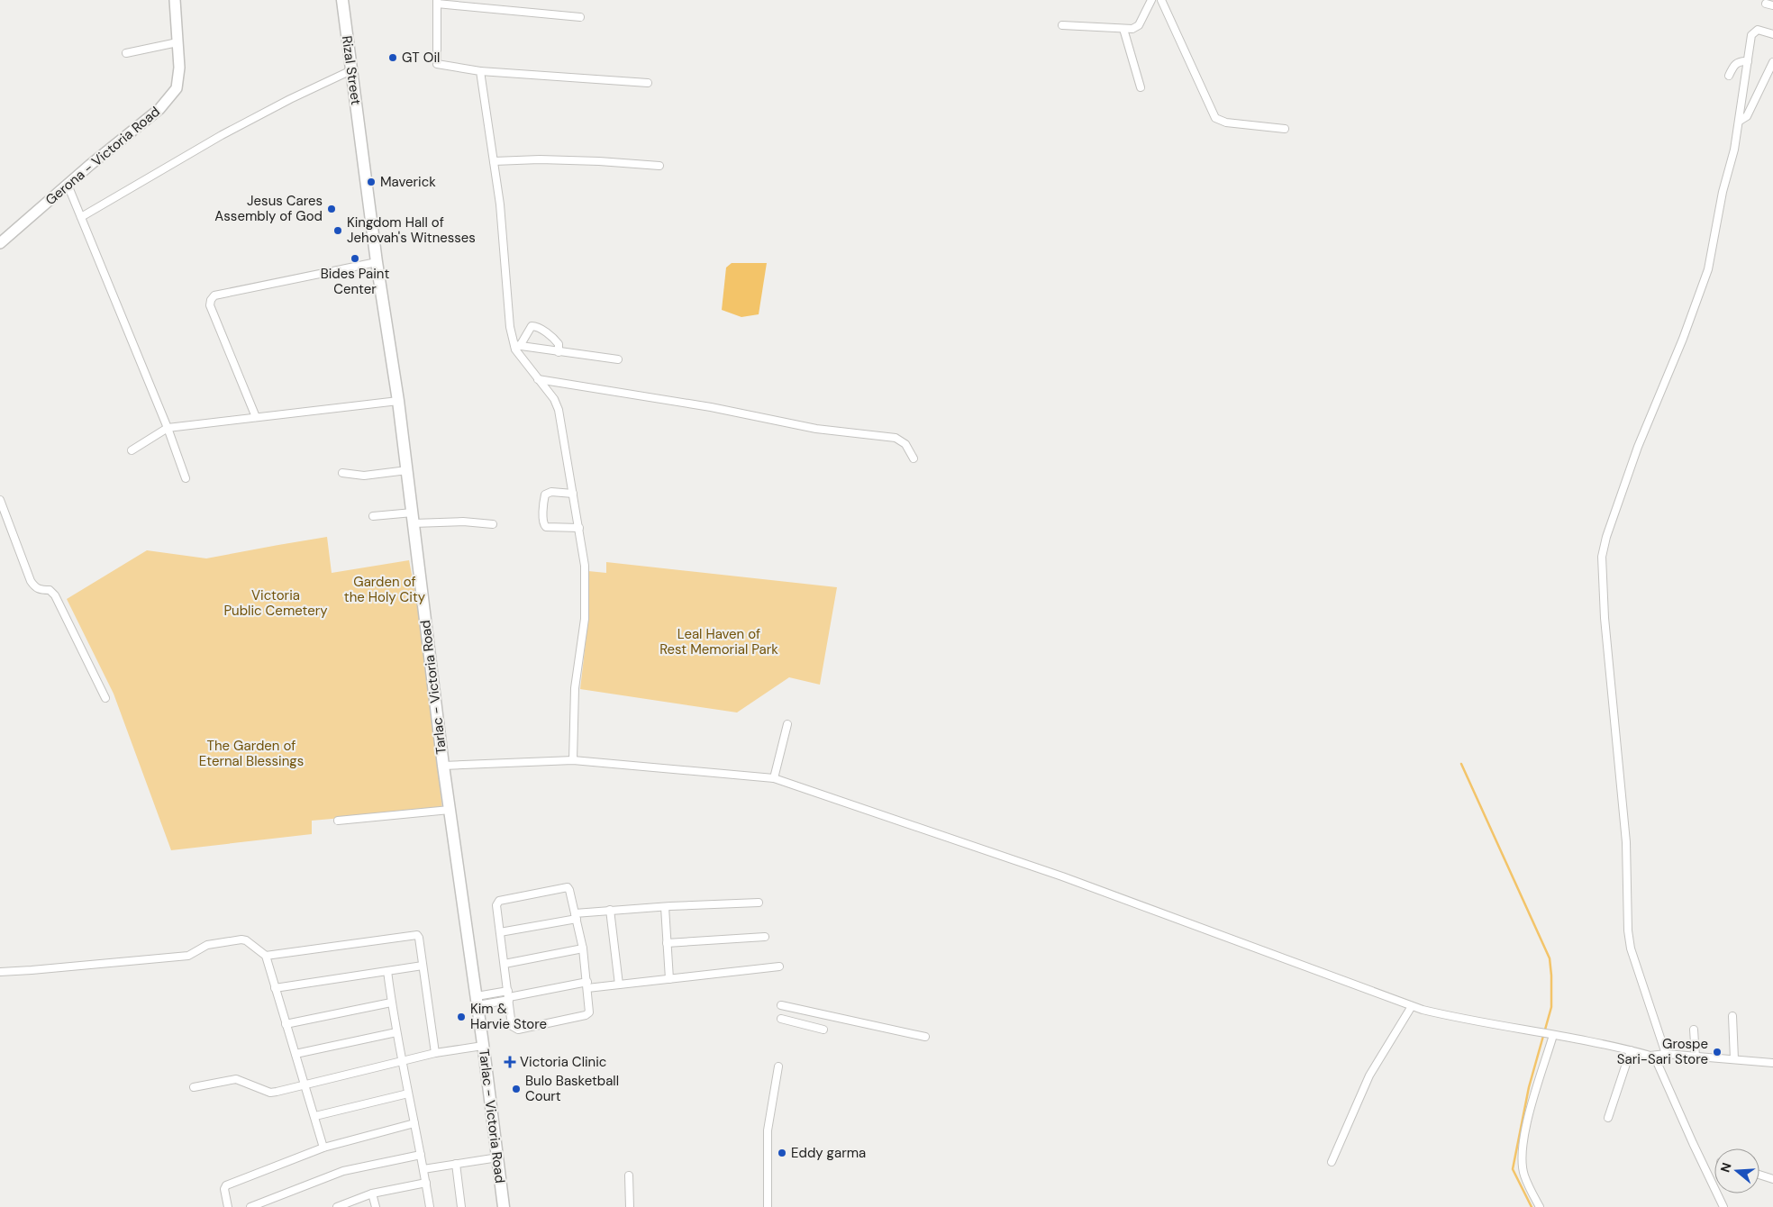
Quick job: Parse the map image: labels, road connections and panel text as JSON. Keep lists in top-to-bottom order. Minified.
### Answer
{"streets":{"main road":["Rizal Street","Gerona - Victoria Road","Tarlac - Victoria Road"]},"crossings":[["Rizal Street","Tarlac - Victoria Road"]],"parks":["Garden of the Holy City","Victoria Public Cemetery","Leal Haven of Rest Memorial Park","The Garden of Eternal Blessings"],"places":{"other":["GT Oil","Maverick","Jesus Cares Assembly of God","Kingdom Hall of Jehovah's Witnesses","Bides Paint Center","Kim & Harvie Store","Grospe Sari-Sari Store","Bulo Basketball Court","Eddy garma"],"health":["Victoria Clinic"]},"north":"left"}
